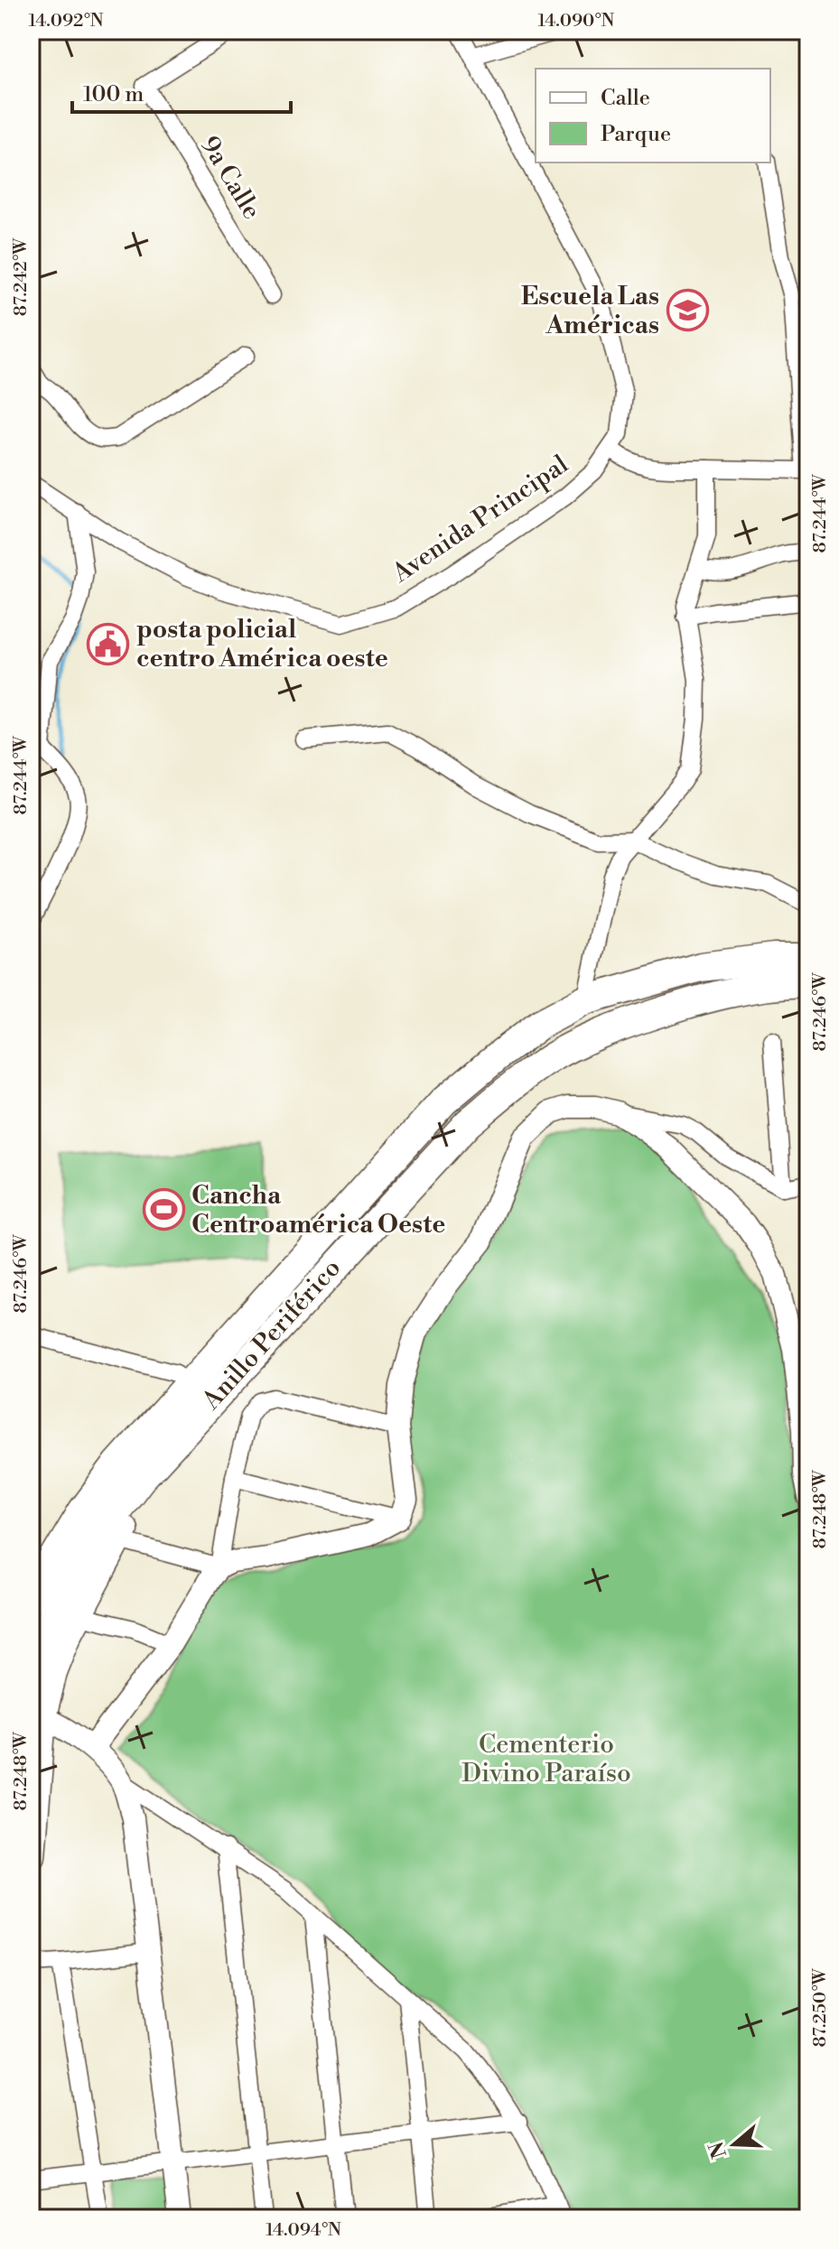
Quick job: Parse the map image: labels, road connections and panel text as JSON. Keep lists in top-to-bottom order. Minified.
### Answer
{"streets":{"highway":["Anillo Periférico"],"street":["9a Calle","Avenida Principal"]},"parks":["Cementerio Divino Paraíso"],"places":{"school or university":["Escuela Las Américas"],"public building":["posta policial centro América oeste"],"sports":["Cancha Centroamérica Oeste"]},"legend":["Calle","Parque"],"scale_bar":"100 m","north":"left","coordinates":["14.092°N","14.090°N","87.242°W","87.244°W","87.246°W","87.248°W","87.250°W","14.094°N"]}
